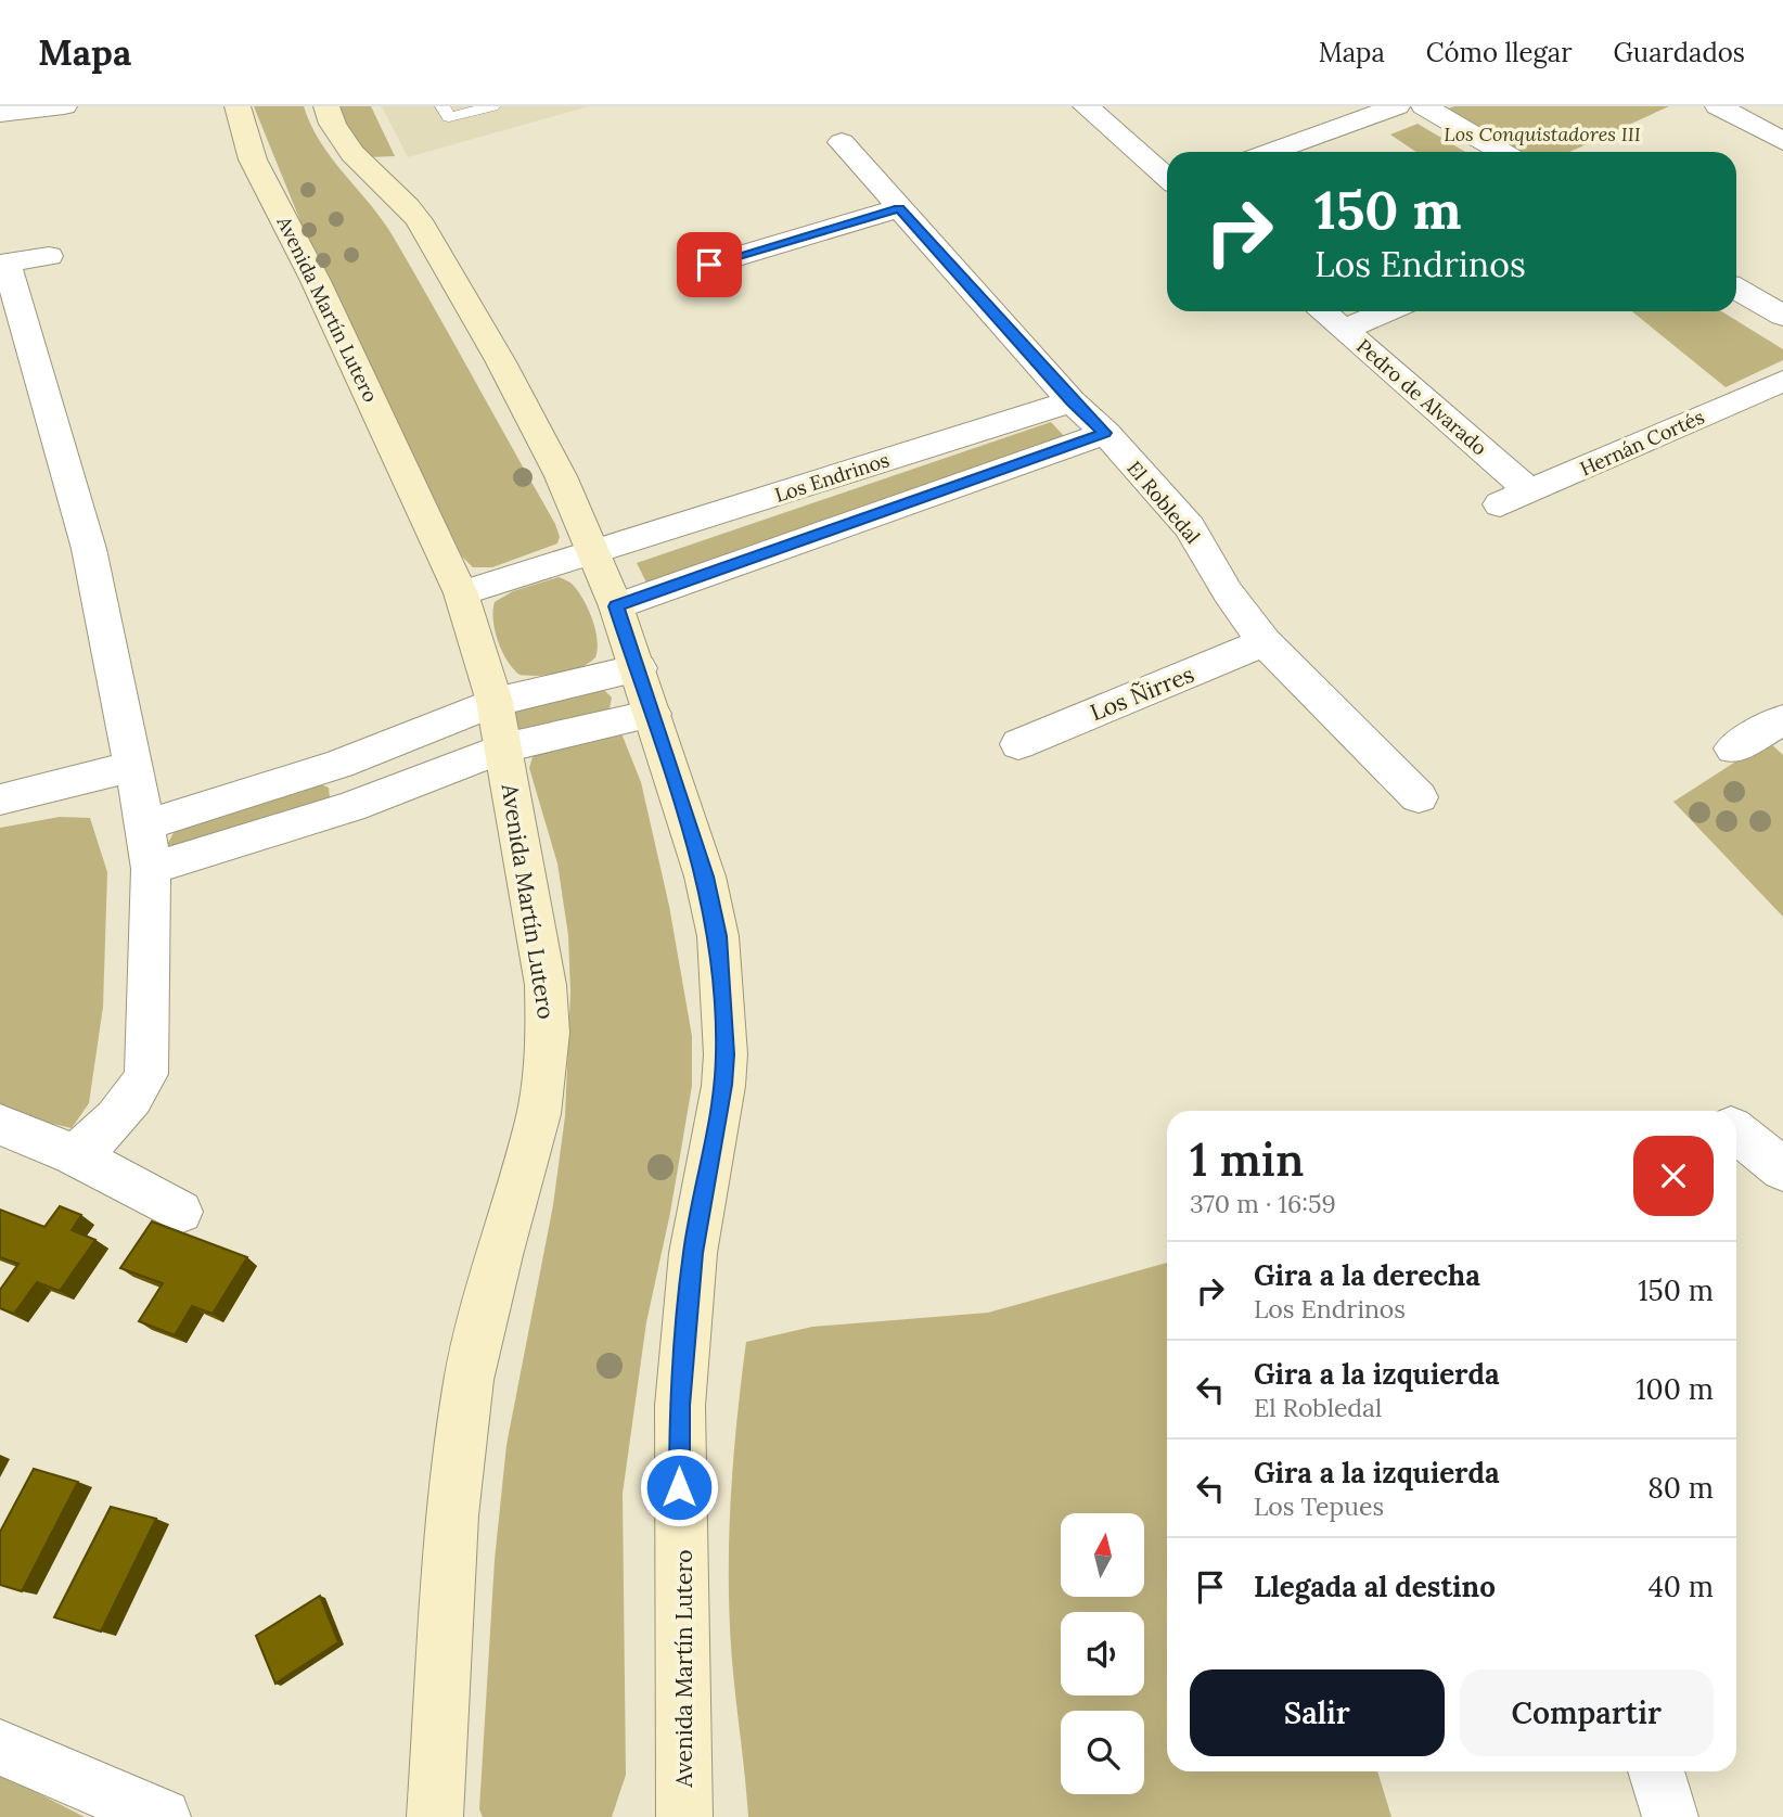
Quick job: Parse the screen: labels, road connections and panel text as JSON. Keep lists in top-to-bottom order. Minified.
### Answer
{"streets":{"street":["Avenida Martín Lutero","Pedro de Alvarado","Hernán Cortés","Los Endrinos","El Robledal","Los Ñirres"]},"crossings":[["Avenida Martín Lutero","Los Endrinos"],["Pedro de Alvarado","Hernán Cortés"],["Los Endrinos","El Robledal"],["El Robledal","Los Ñirres"]],"parks":["Los Conquistadores III"],"north":"top","page":{"header":"Mapa","nav":["Mapa","Cómo llegar","Guardados"],"turn":["150 m","Los Endrinos"],"heading":["1 min","370 m · 16:59"],"list":[{"name":"Gira a la derecha","note":"Los Endrinos","value":"150 m"},{"name":"Gira a la izquierda","note":"El Robledal","value":"100 m"},{"name":"Gira a la izquierda","note":"Los Tepues","value":"80 m"},{"name":"Llegada al destino","value":"40 m"}],"buttons":["Salir","Compartir"]}}
